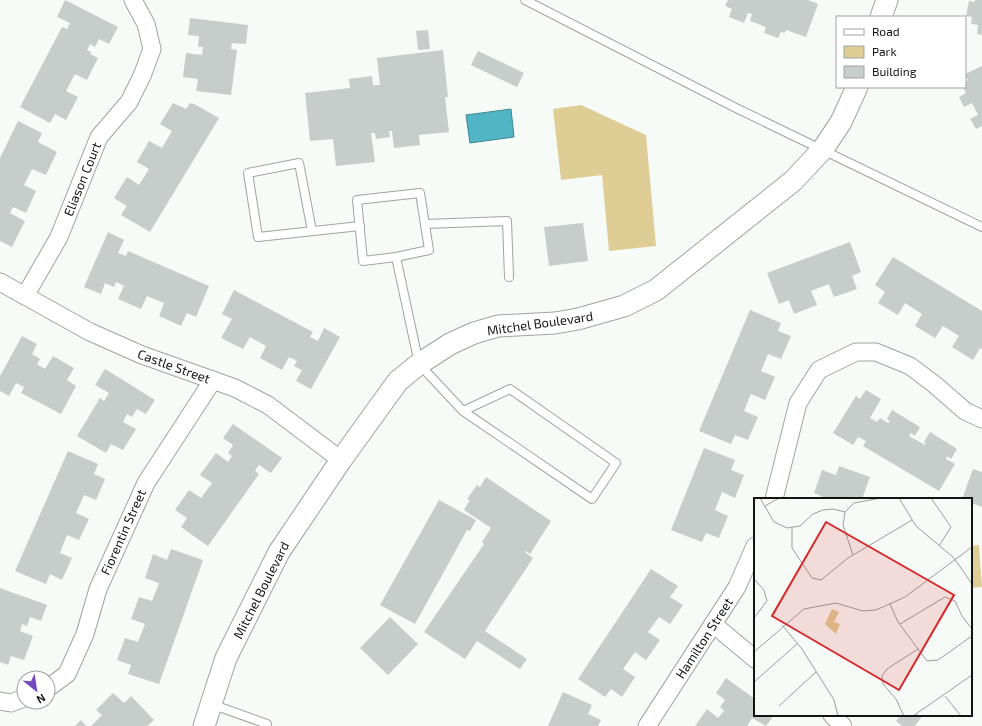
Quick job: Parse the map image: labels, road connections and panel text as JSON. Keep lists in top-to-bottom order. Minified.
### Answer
{"streets":{"street":["Eliason Court","Mitchel Boulevard","Castle Street","Fiorentin Street","Hamilton Street"]},"crossings":[["Eliason Court","Castle Street"],["Mitchel Boulevard","Castle Street"],["Castle Street","Fiorentin Street"]],"legend":["Road","Park","Building"],"north":"bottom right"}
